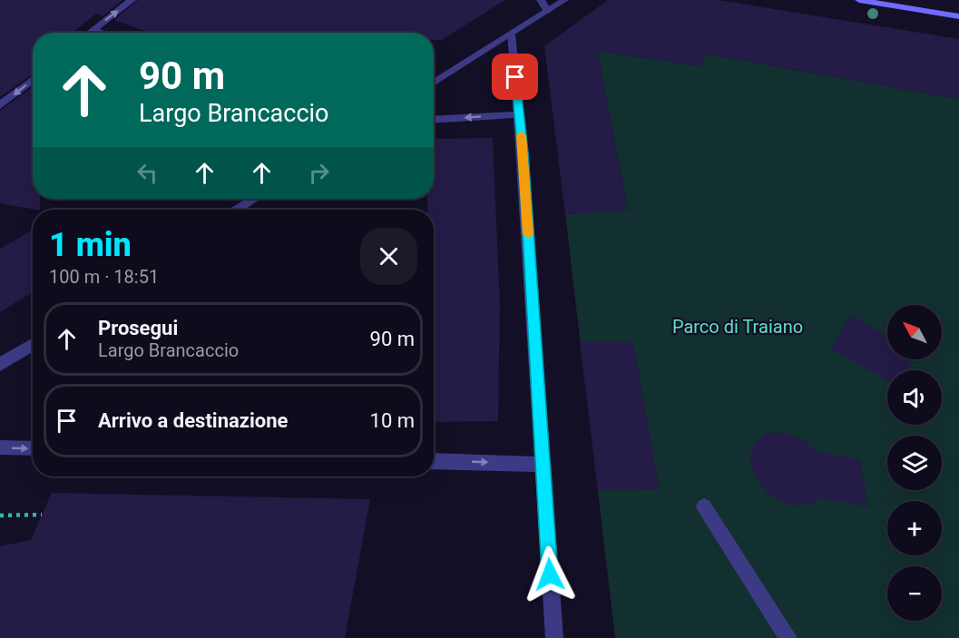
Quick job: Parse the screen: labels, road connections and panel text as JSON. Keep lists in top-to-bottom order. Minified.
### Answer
{"parks":["Parco di Traiano"],"north":"top left","page":{"turn":["90 m","Largo Brancaccio"],"heading":["1 min","100 m · 18:51"],"list":[{"name":"Prosegui","note":"Largo Brancaccio","value":"90 m"},{"name":"Arrivo a destinazione","value":"10 m"}],"map_buttons":["+","−"]}}
